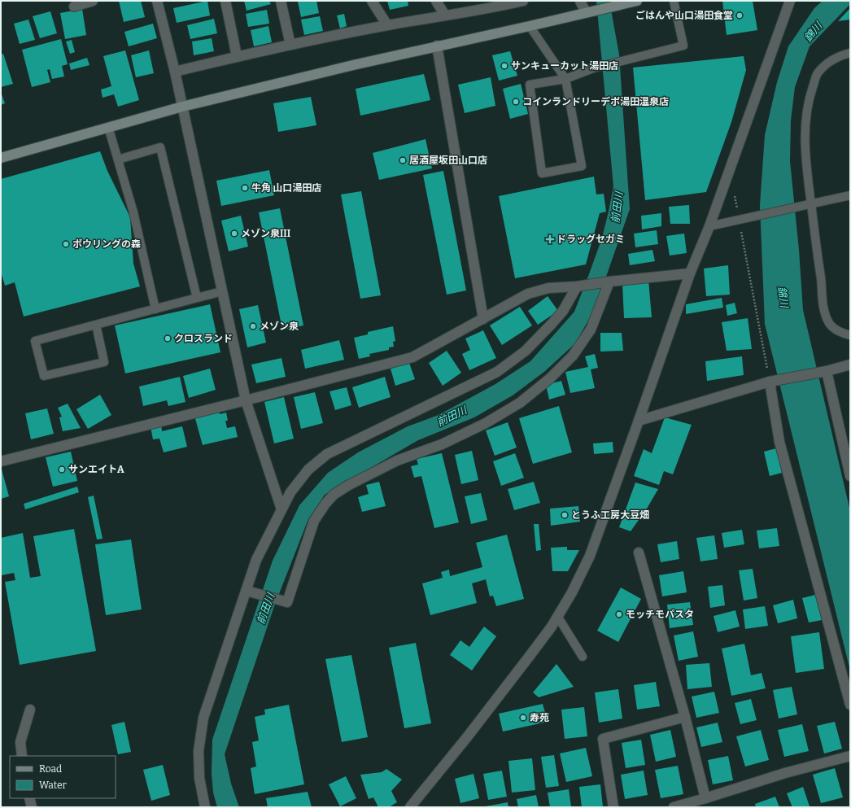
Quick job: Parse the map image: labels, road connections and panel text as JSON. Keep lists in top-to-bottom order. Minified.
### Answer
{"water":["錦川","前田川"],"places":{"other":["ごはんや山口湯田食堂","サンキューカット湯田店","コインランドリーデポ湯田温泉店","居酒屋坂田山口店","牛角 山口湯田店","メゾン泉III","ボウリングの森","メゾン泉","クロスランド","サンエイトA","とうふ工房大豆畑","モッチモパスタ","寿苑"],"health":["ドラッグセガミ"]},"legend":["Road","Water"]}
